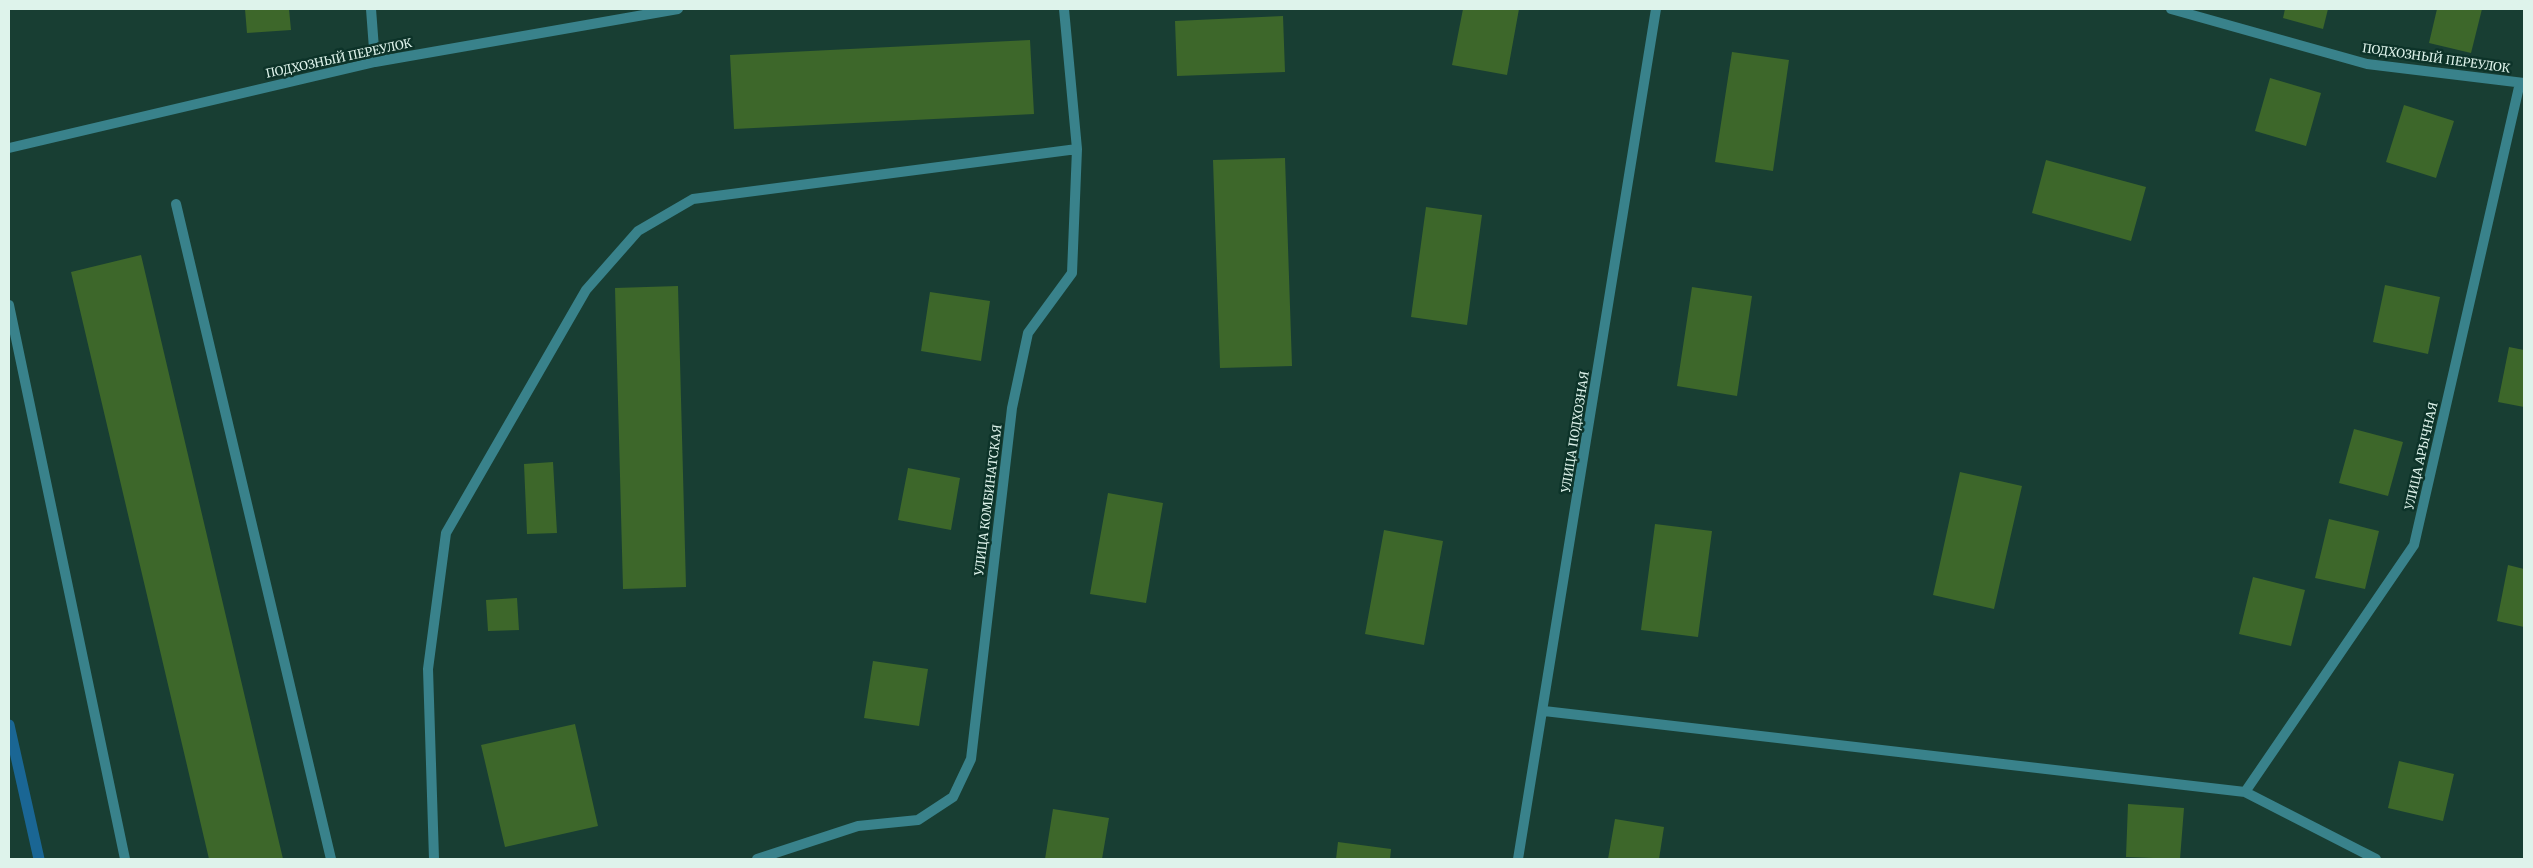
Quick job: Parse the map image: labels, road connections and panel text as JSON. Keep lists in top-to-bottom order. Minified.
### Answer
{"streets":{"street":["ПОДХОЗНЫЙ ПЕРЕУЛОК","УЛИЦА ПОДХОЗНАЯ","УЛИЦА АРЫЧНАЯ","УЛИЦА КОМБИНАТСКАЯ"]},"crossings":[["ПОДХОЗНЫЙ ПЕРЕУЛОК","УЛИЦА АРЫЧНАЯ"]]}
